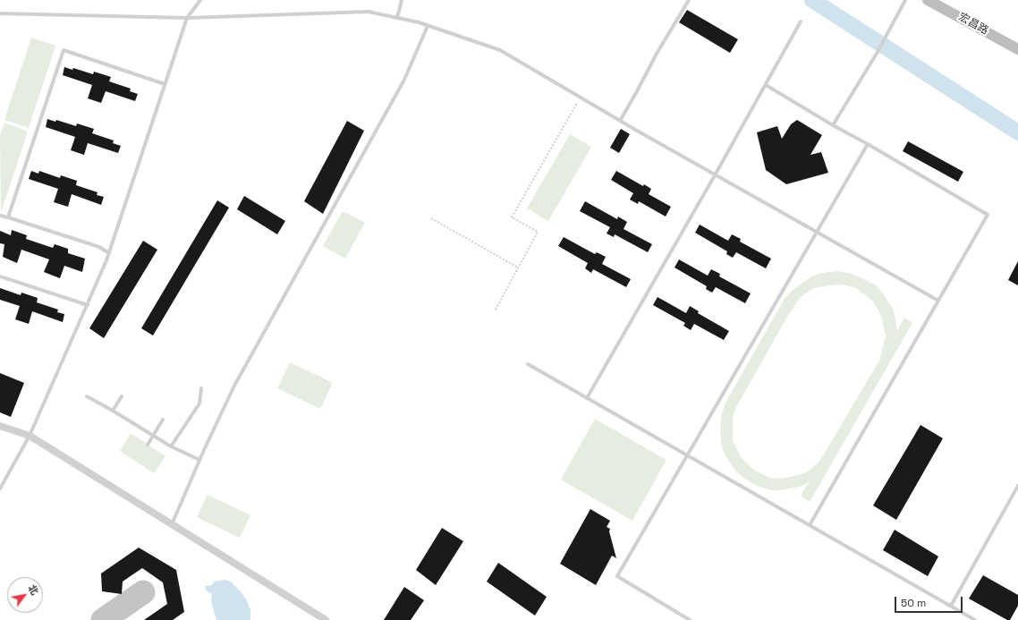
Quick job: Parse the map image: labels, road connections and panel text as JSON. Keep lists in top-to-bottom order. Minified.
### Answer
{"streets":{"street":["宏昌路"]},"scale_bar":"50 m","north":"top right"}
